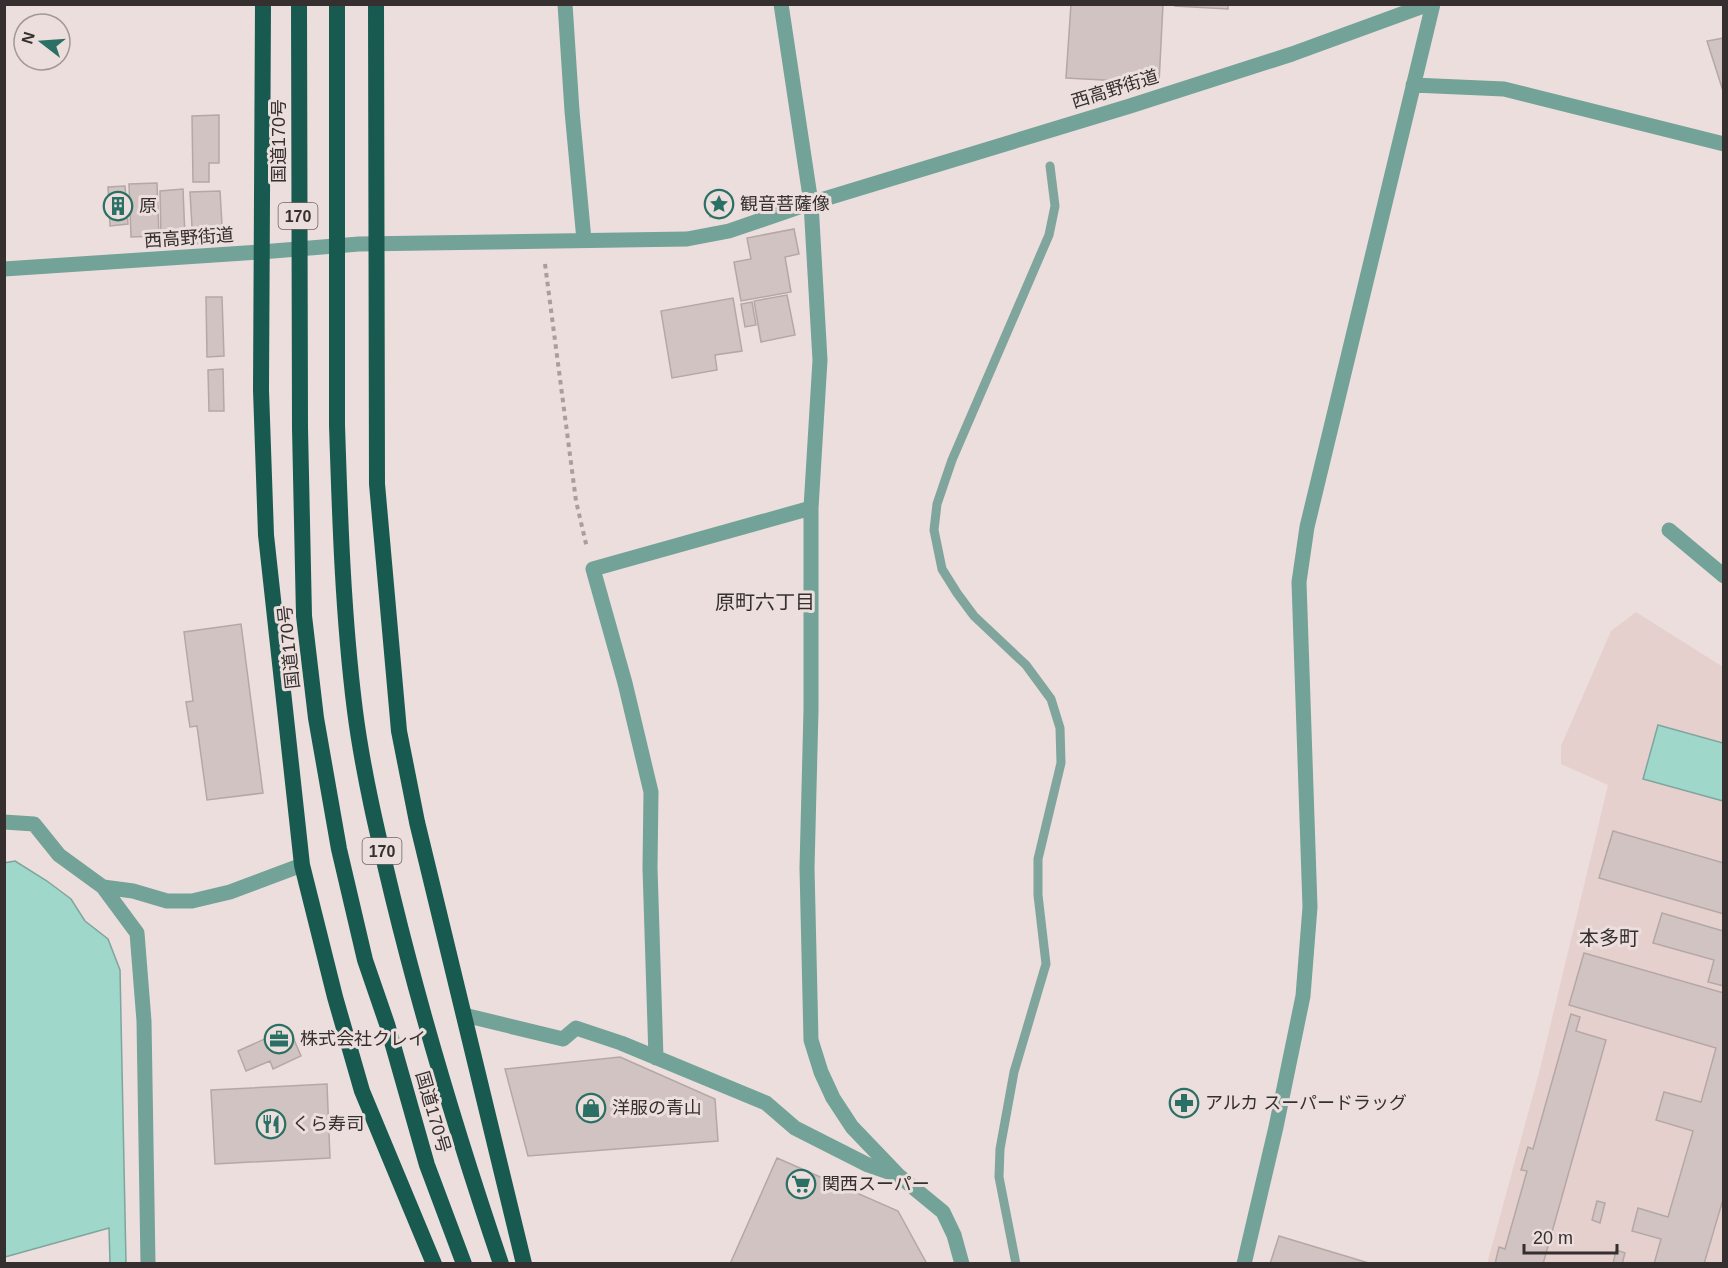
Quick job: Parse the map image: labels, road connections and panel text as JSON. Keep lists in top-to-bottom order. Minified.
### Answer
{"streets":{"highway":["国道170号","170"],"street":["西高野街道"]},"districts":["原町六丁目","本多町"],"places":{"place":["観音菩薩像"],"building":["原"],"office":["株式会社クレイ"],"pharmacy":["アルカ スーパードラッグ"],"shop":["洋服の青山"],"restaurant":["くら寿司"],"supermarket":["関西スーパー"]},"scale_bar":"20 m","north":"left"}
